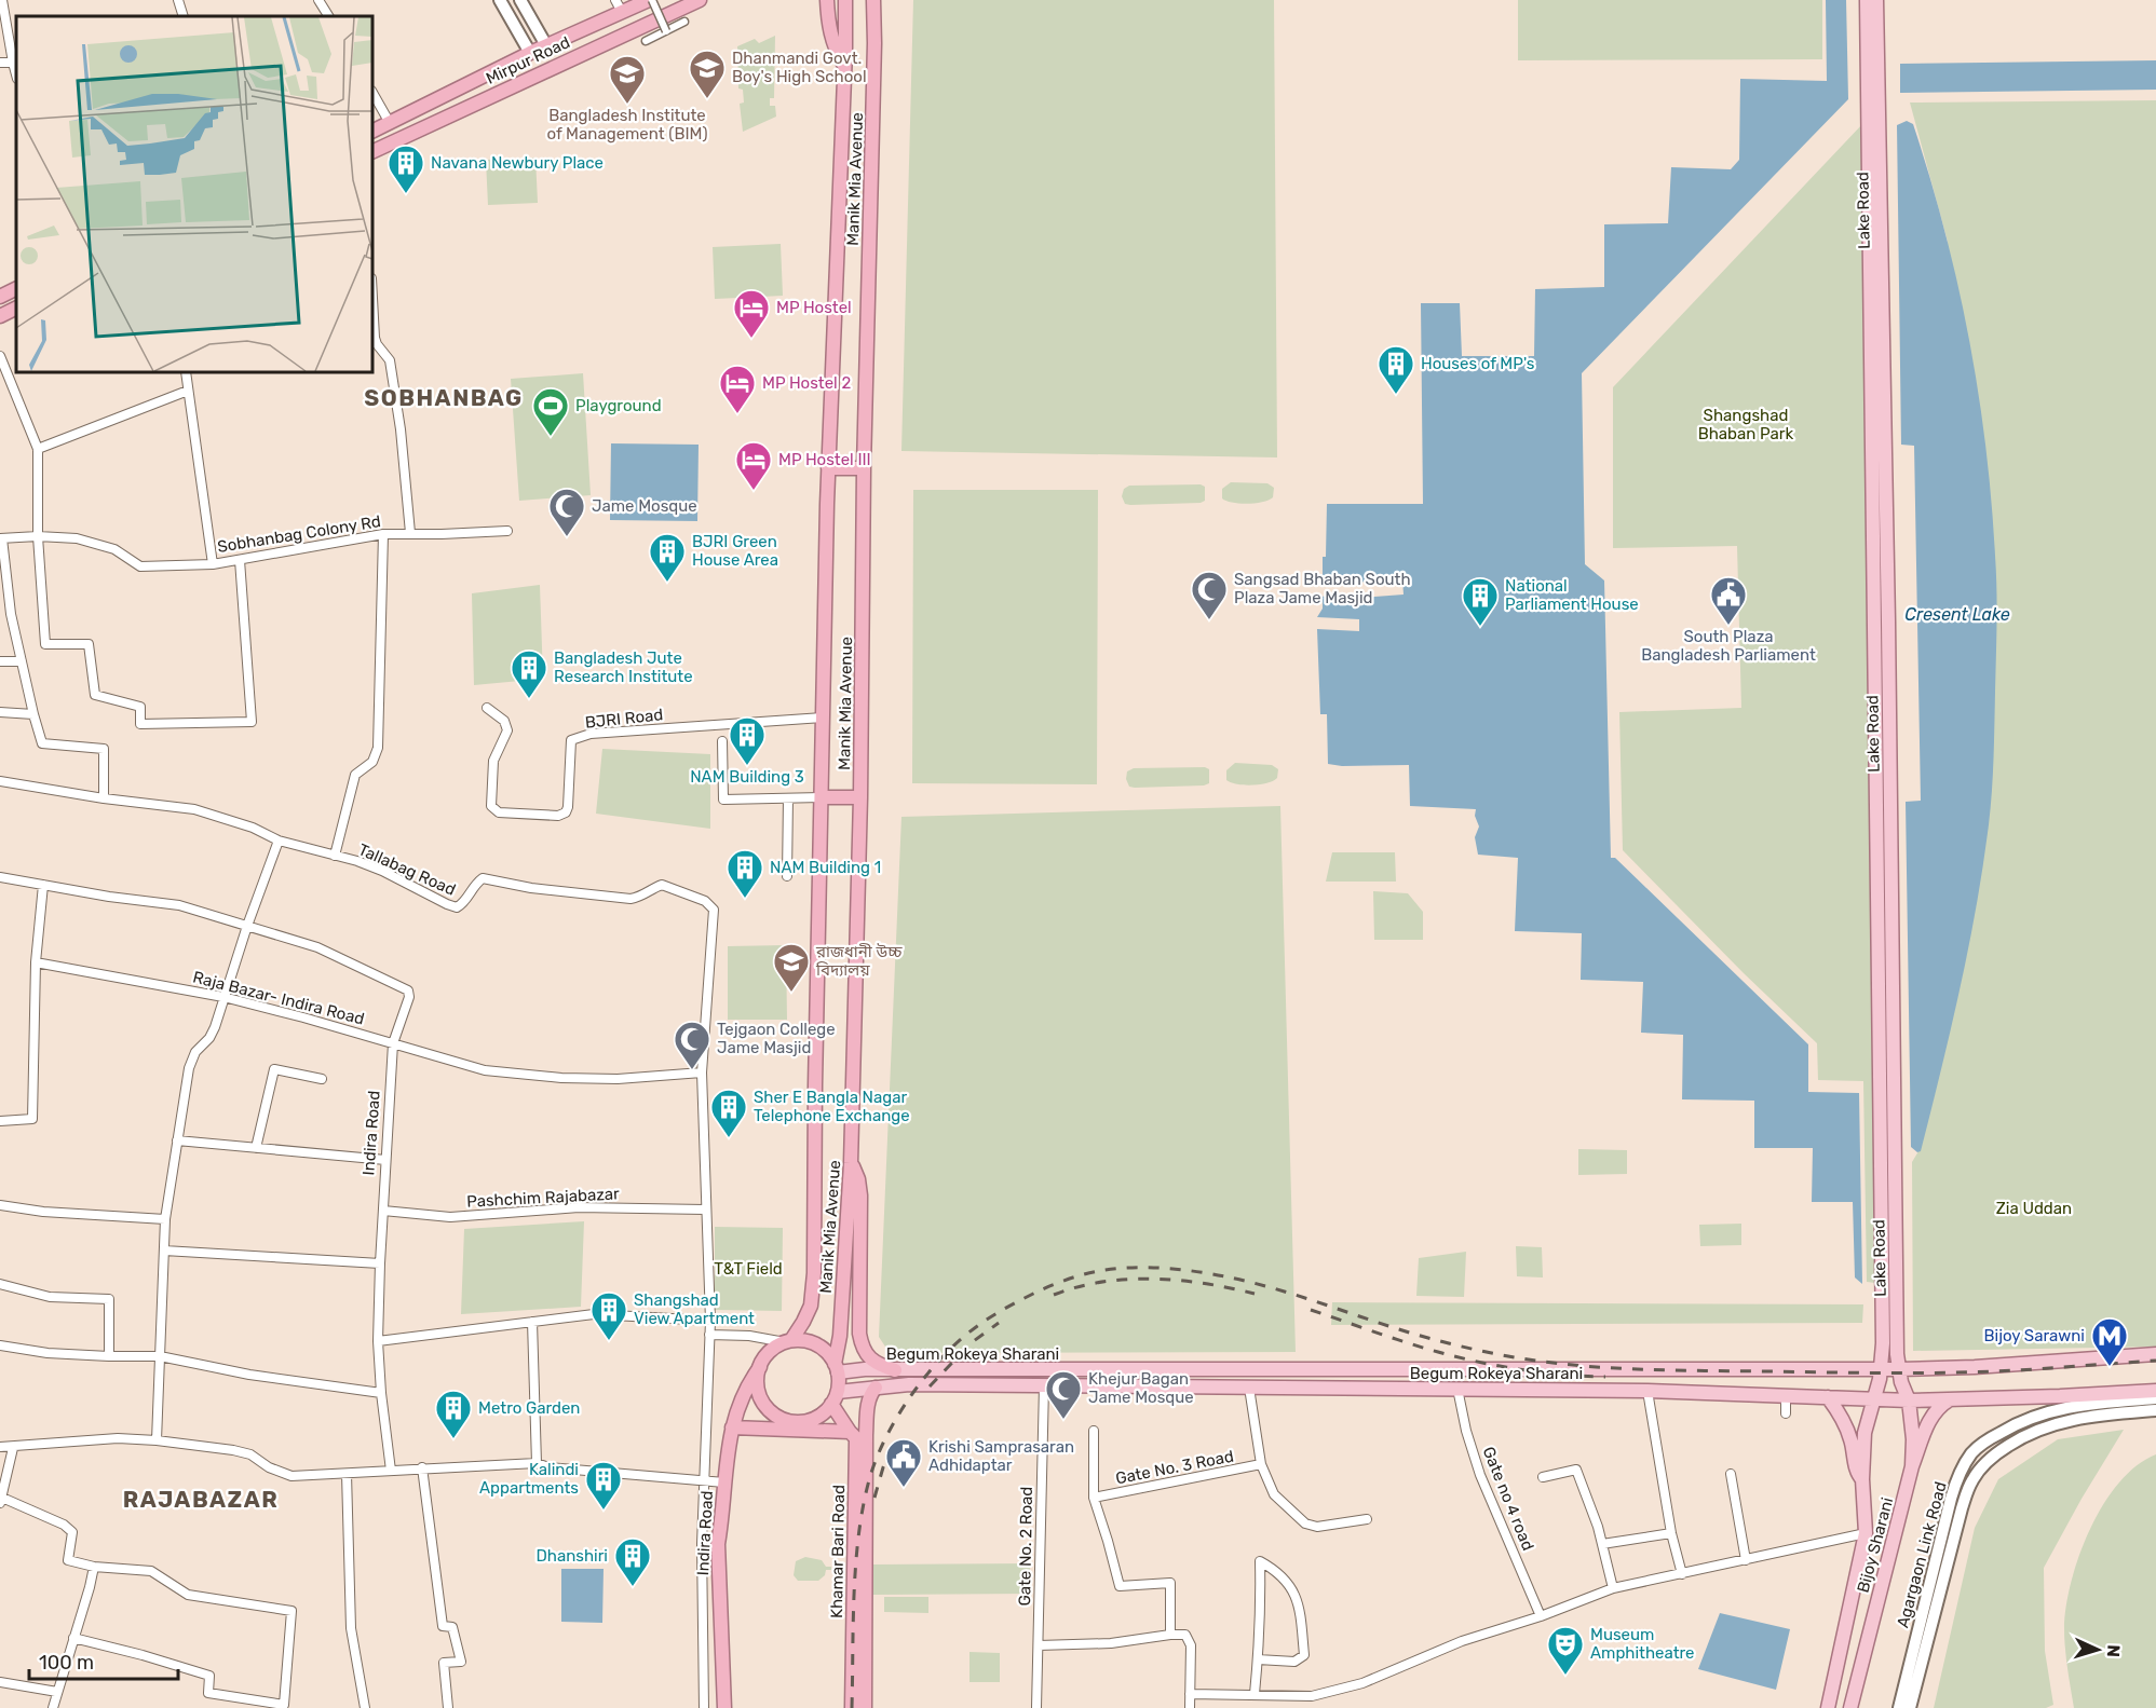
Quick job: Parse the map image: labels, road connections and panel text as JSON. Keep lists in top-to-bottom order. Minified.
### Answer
{"streets":{"highway":["Mirpur Road","Manik Mia Avenue","Indira Road","Khamar Bari Road"],"main road":["Lake Road","Begum Rokeya Sharani","Bijoy Sharani","Agargaon Link Road"],"street":["Sobhanbag Colony Rd","BJRI Road","Tallabag Road","Raja Bazar- Indira Road","Pashchim Rajabazar","Gate No. 3 Road","Gate no 4 road","Gate No. 2 Road"]},"crossings":[["Manik Mia Avenue","BJRI Road"],["Manik Mia Avenue","Indira Road"],["Manik Mia Avenue","Begum Rokeya Sharani"],["Manik Mia Avenue","Khamar Bari Road"],["Lake Road","Begum Rokeya Sharani"],["Lake Road","Bijoy Sharani"],["Tallabag Road","Raja Bazar- Indira Road"],["Raja Bazar- Indira Road","Indira Road"],["Indira Road","Pashchim Rajabazar"],["Indira Road","Begum Rokeya Sharani"],["Indira Road","Khamar Bari Road"],["Begum Rokeya Sharani","Gate no 4 road"],["Begum Rokeya Sharani","Bijoy Sharani"],["Begum Rokeya Sharani","Gate No. 2 Road"],["Begum Rokeya Sharani","Khamar Bari Road"]],"districts":["SOBHANBAG","RAJABAZAR"],"water":["Cresent Lake"],"parks":["Shangshad Bhaban Park","Zia Uddan","T&T Field"],"places":{"school or university":["Dhanmandi Govt. Boy's High School","Bangladesh Institute of Management (BIM)","রাজধানী উচ্চ বিদ্যালয়"],"building":["Navana Newbury Place","Houses of MP's","BJRI Green House Area","National Parliament House","Bangladesh Jute Research Institute","NAM Building 3","NAM Building 1","Sher E Bangla Nagar Telephone Exchange","Shangshad View Apartment","Metro Garden","Kalindi Appartments","Dhanshiri"],"hotel":["MP Hostel","MP Hostel 2","MP Hostel III"],"sports":["Playground"],"mosque":["Jame Mosque","Sangsad Bhaban South Plaza Jame Masjid","Tejgaon College Jame Masjid","Khejur Bagan Jame Mosque"],"public building":["South Plaza Bangladesh Parliament","Krishi Samprasaran Adhidaptar"],"metro station":["Bijoy Sarawni"],"theatre":["Museum Amphitheatre"]},"scale_bar":"100 m","north":"right"}
